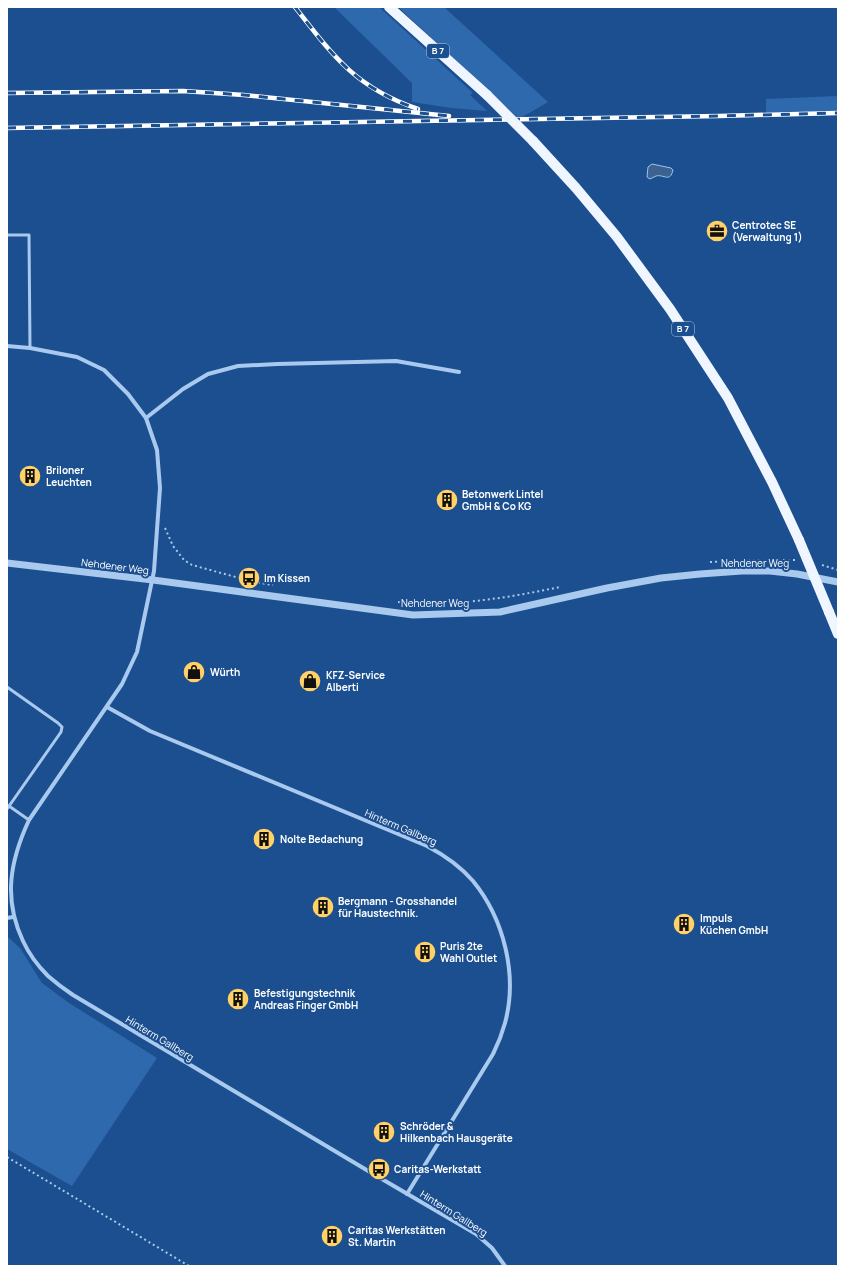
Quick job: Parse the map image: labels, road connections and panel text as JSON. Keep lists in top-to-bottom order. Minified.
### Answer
{"streets":{"main road":["B 7"],"street":["Nehdener Weg","Hinterm Gallberg"]},"crossings":[["Nehdener Weg","Hinterm Gallberg"]],"places":{"office":["Centrotec SE (Verwaltung 1)"],"building":["Briloner Leuchten","Betonwerk Lintel GmbH & Co KG","Nolte Bedachung","Bergmann - Grosshandel für Haustechnik.","Impuls Küchen GmbH","Puris 2te Wahl Outlet","Befestigungstechnik Andreas Finger GmbH","Schröder & Hilkenbach Hausgeräte","Caritas Werkstätten St. Martin"],"bus stop":["Im Kissen","Caritas-Werkstatt"],"shop":["Würth","KFZ-Service Alberti"]}}
